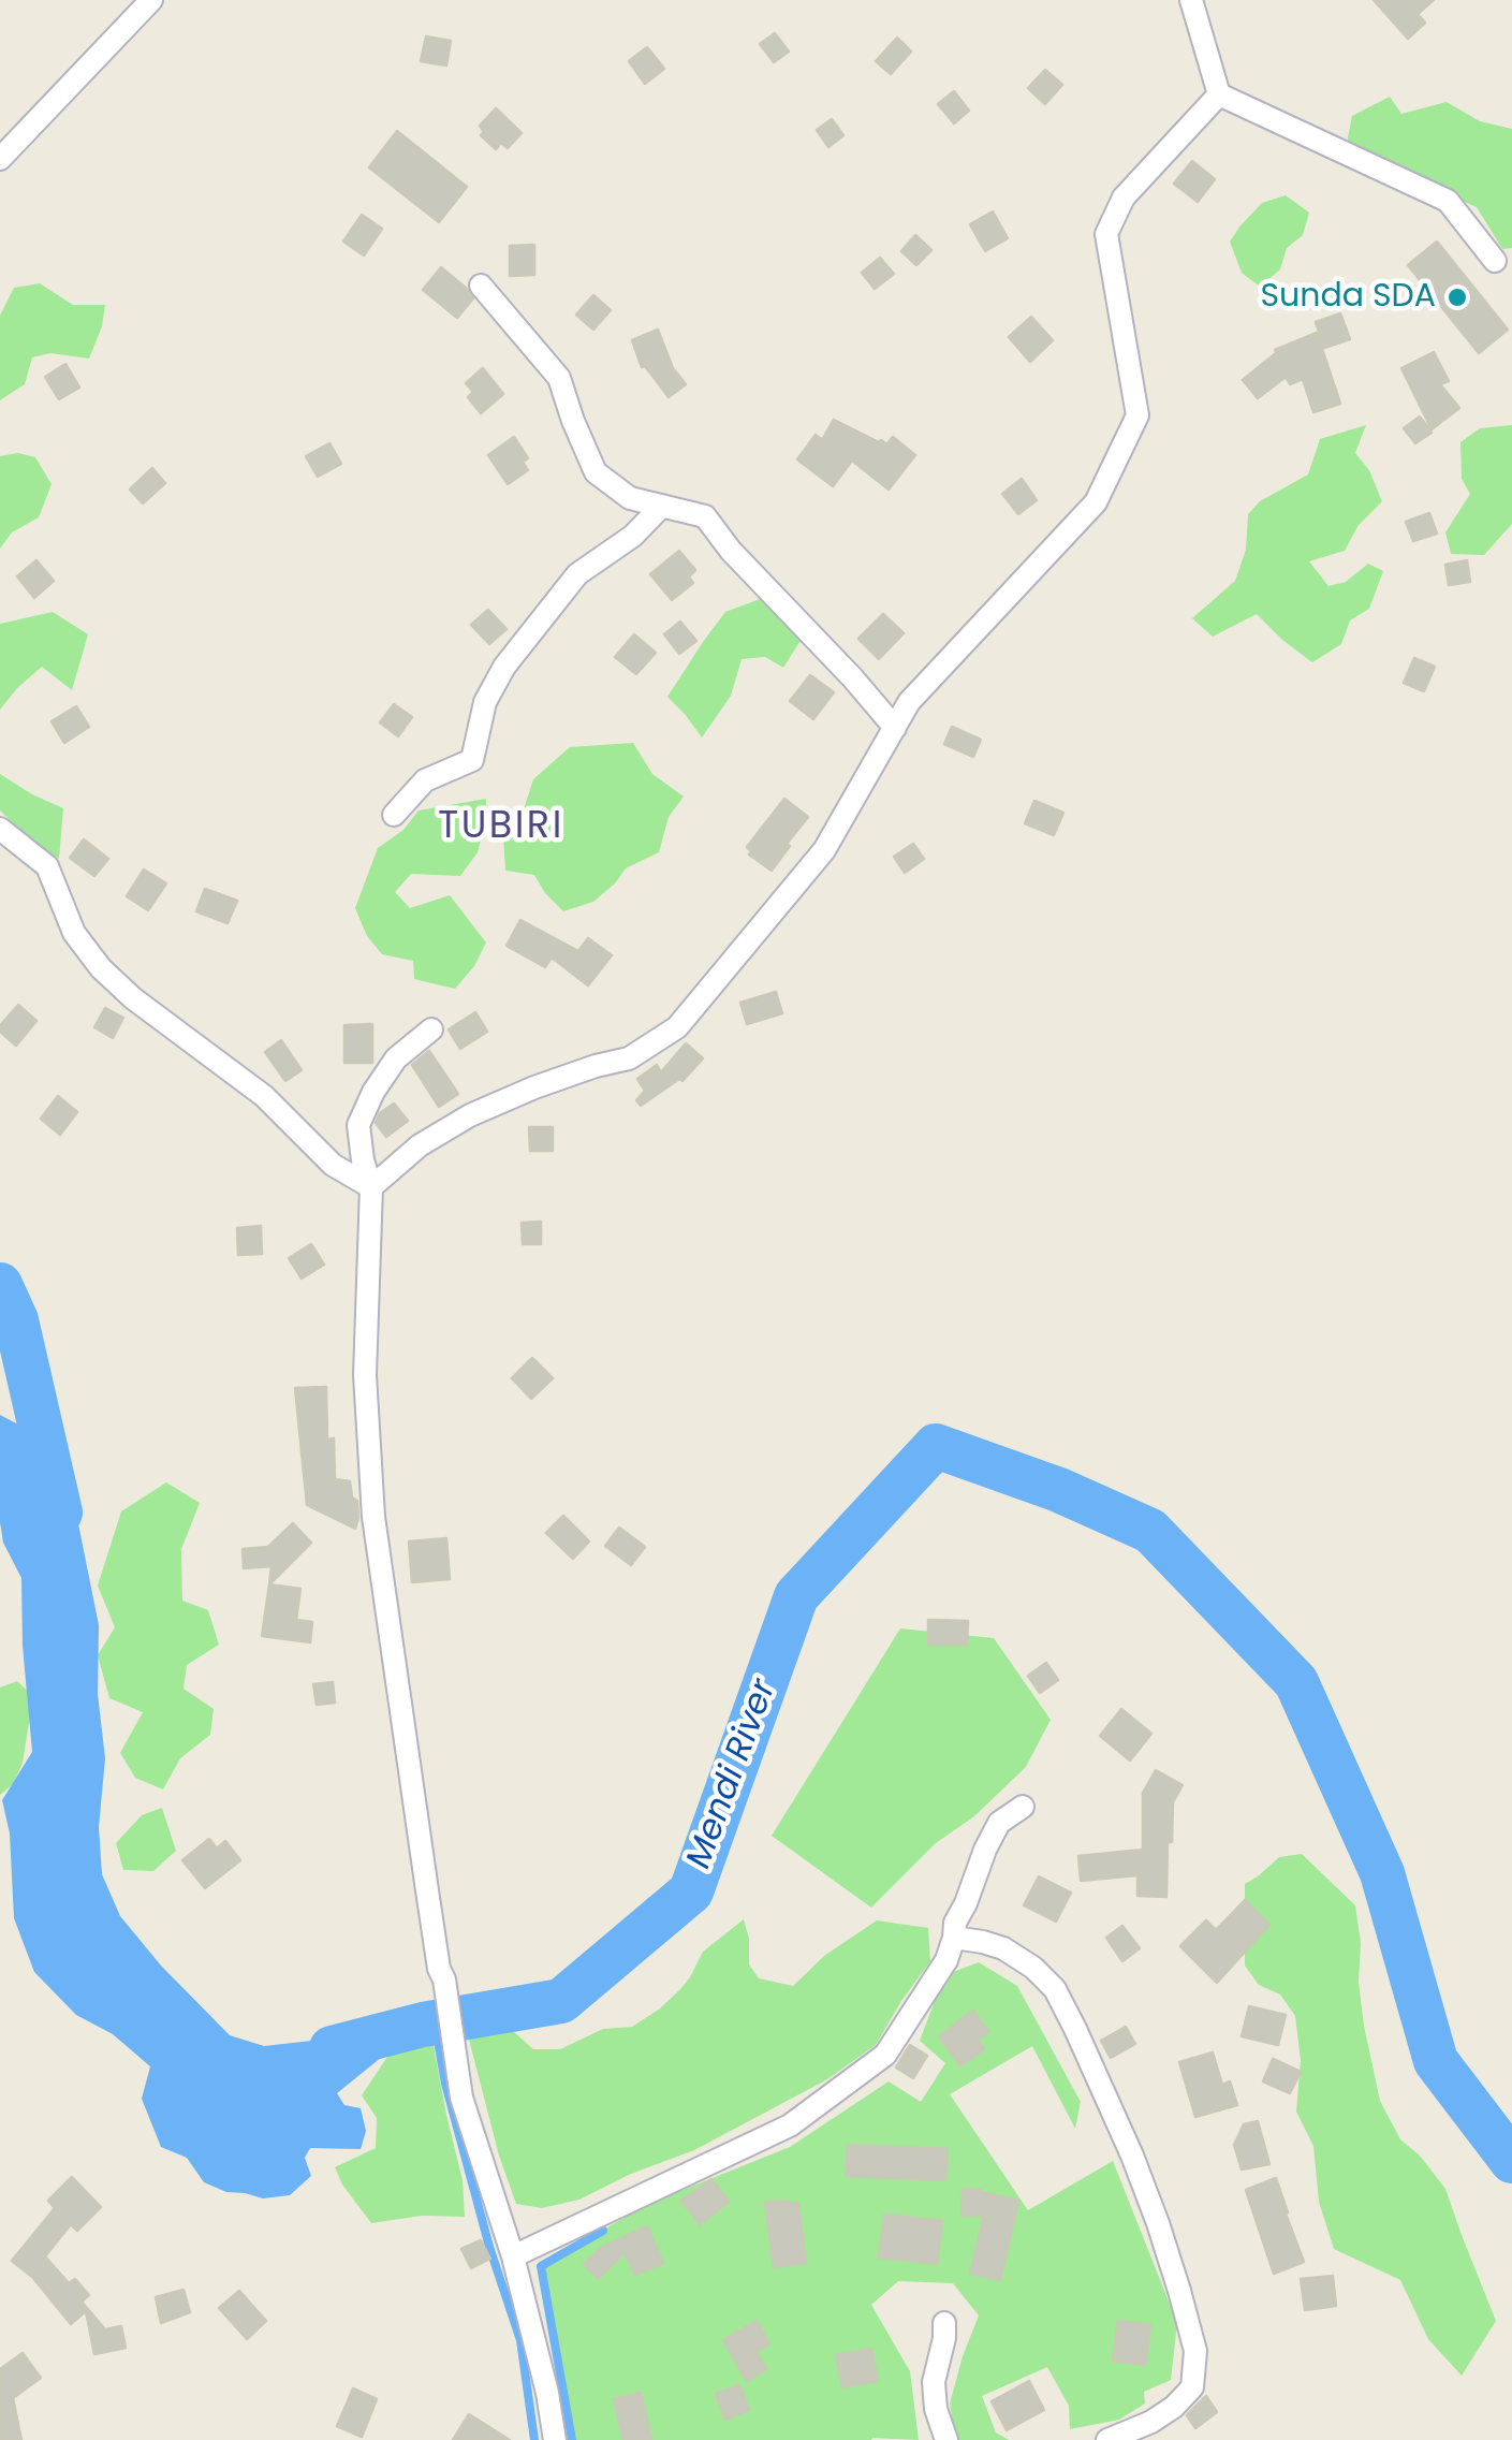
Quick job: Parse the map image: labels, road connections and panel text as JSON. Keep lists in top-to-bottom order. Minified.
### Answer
{"districts":["TUBIRI"],"water":["Mendi River"],"places":["Sunda SDA"]}
